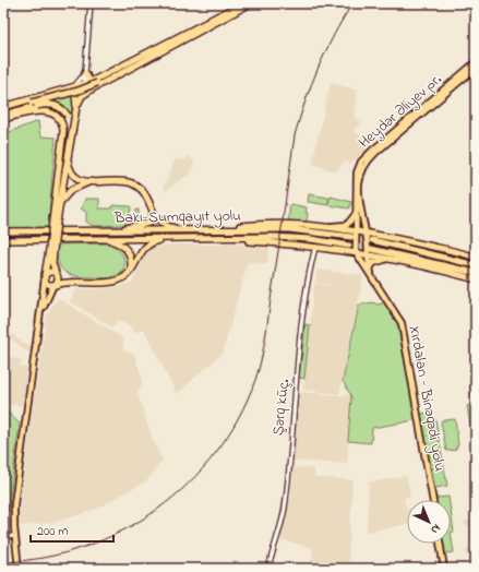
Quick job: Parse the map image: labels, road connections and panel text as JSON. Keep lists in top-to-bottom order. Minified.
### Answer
{"streets":{"highway":["Bakı-Sumqayıt yolu"],"main road":["Heydər Əliyev pr.","Xırdalan - Binəqədi yolu"],"street":["Şərq küç."]},"crossings":[["Heydər Əliyev pr.","Xırdalan - Binəqədi yolu"]],"scale_bar":"200 m","north":"bottom right"}
